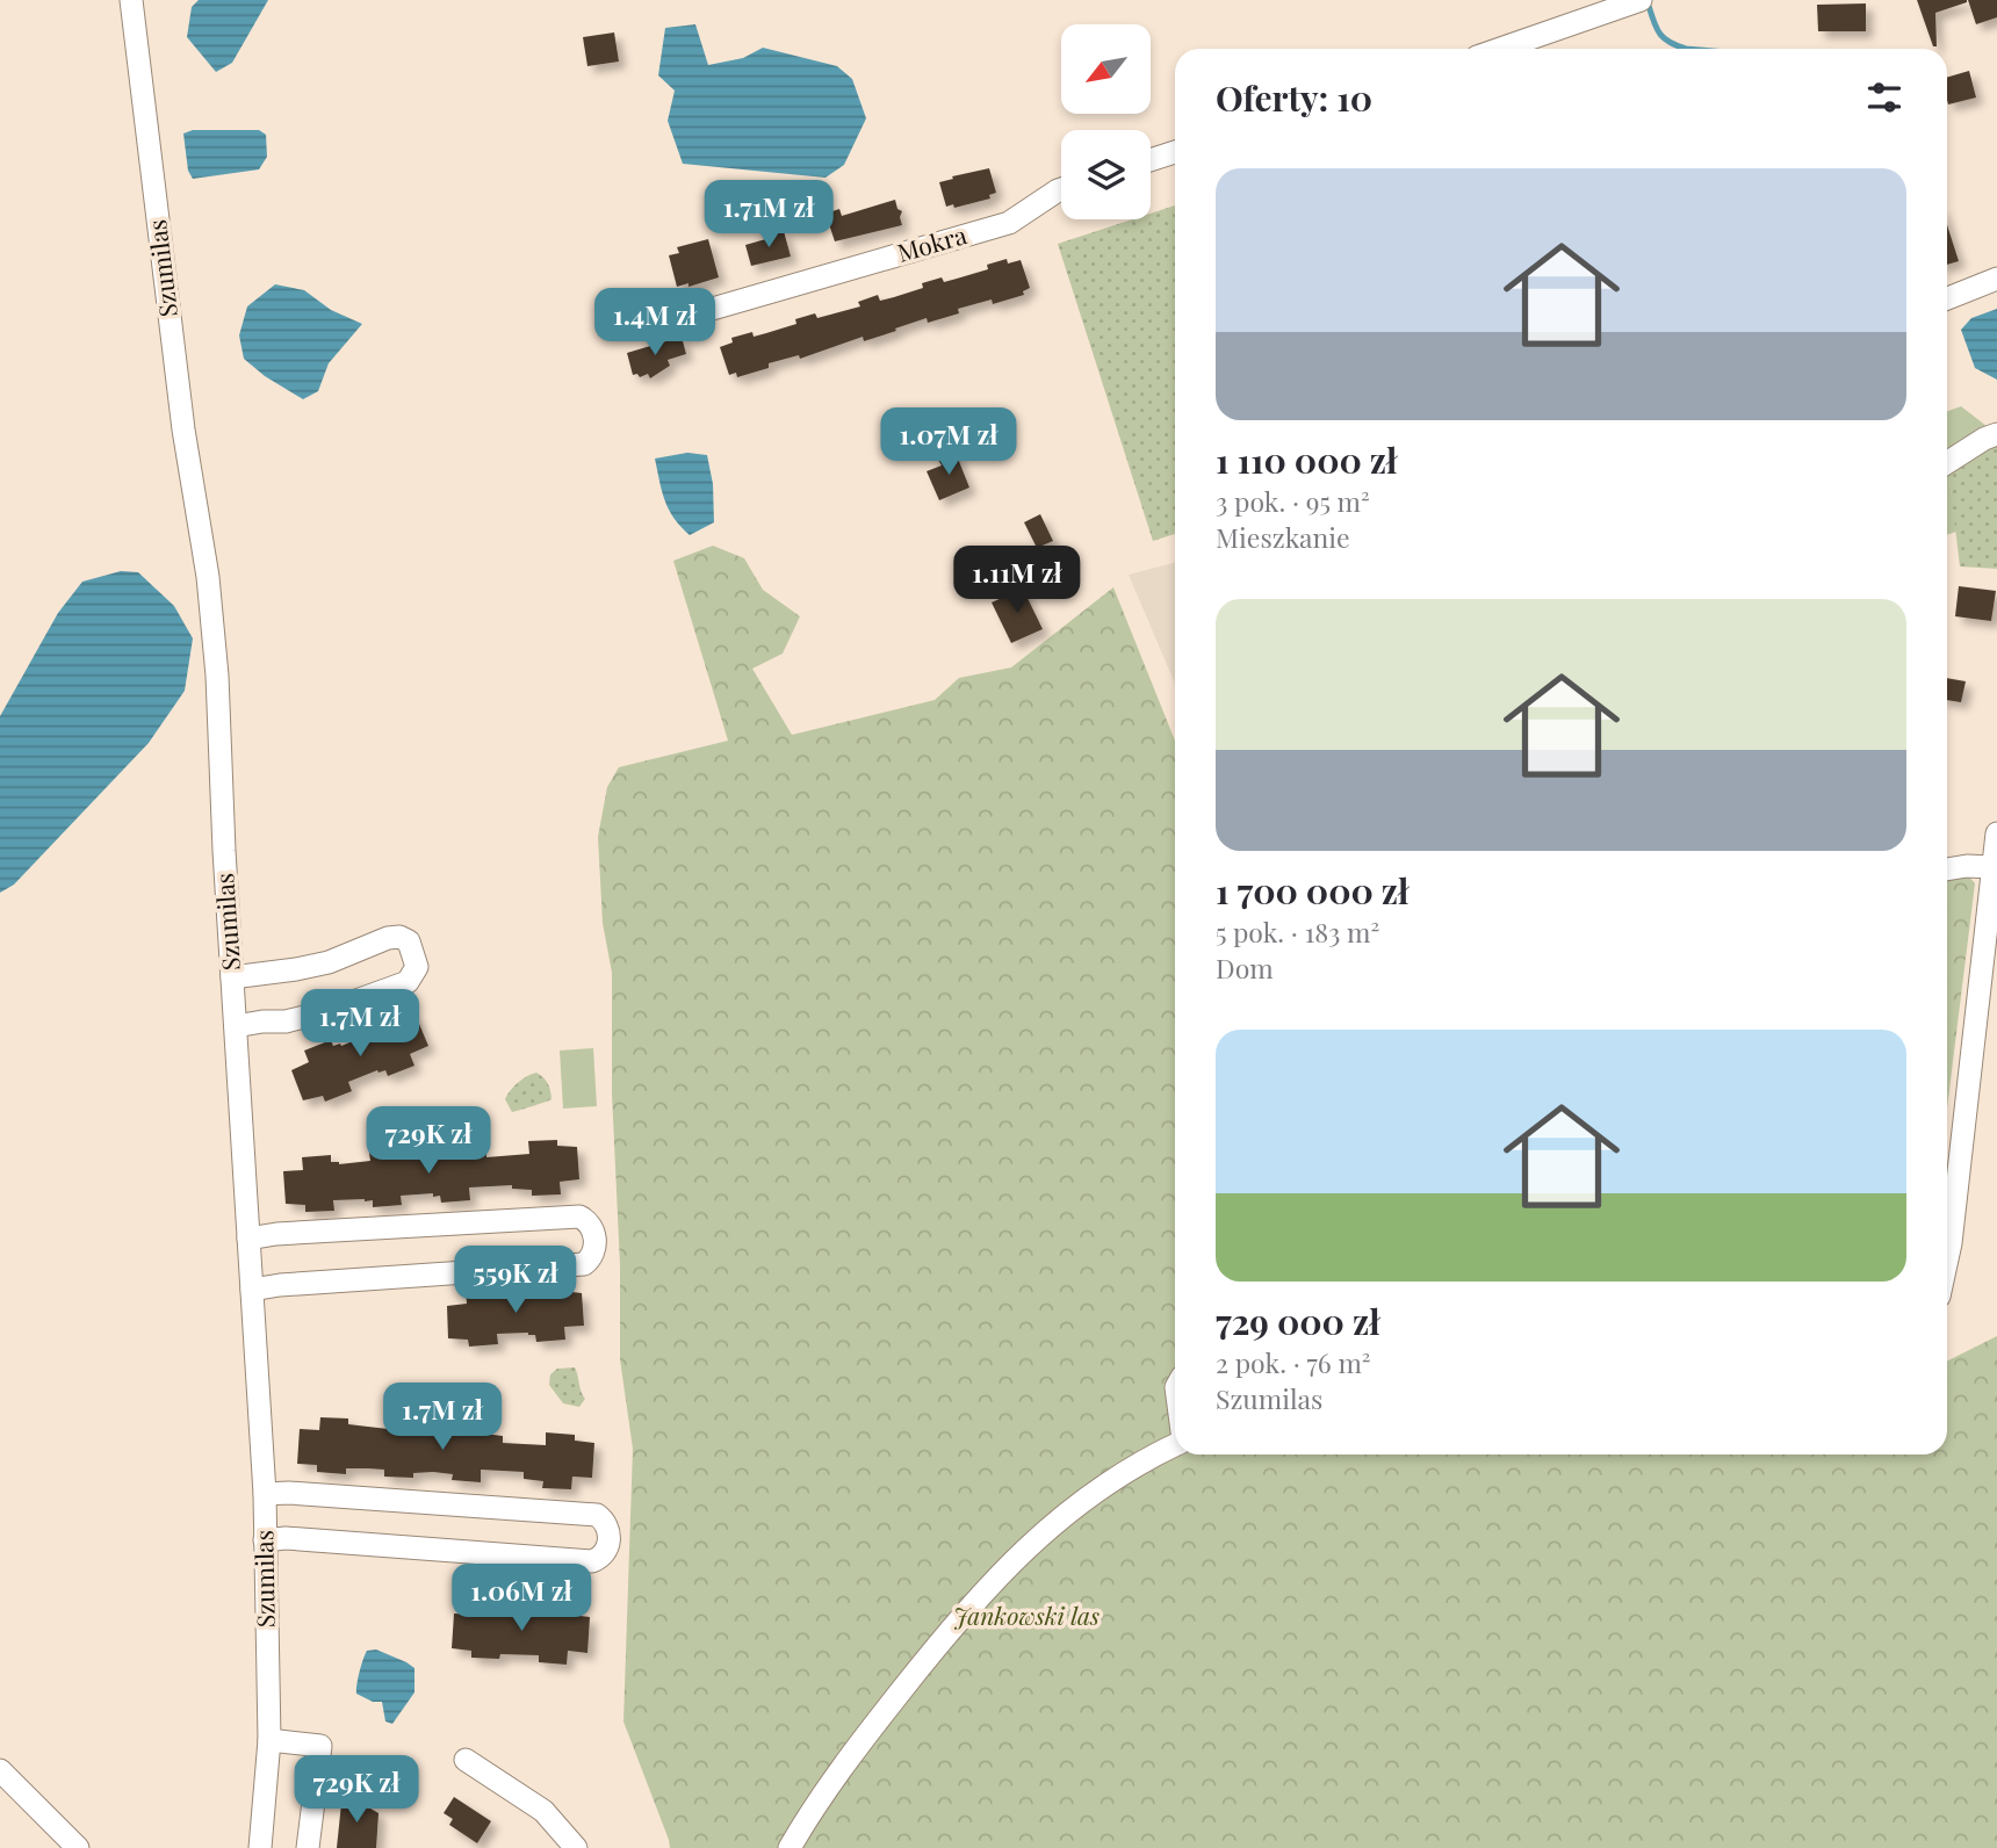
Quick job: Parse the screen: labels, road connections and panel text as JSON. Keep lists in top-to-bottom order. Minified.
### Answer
{"streets":{"street":["Mokra","Szumilas"]},"parks":["Jankowski las"],"north":"bottom left","page":{"heading":"Oferty: 10","list":[{"name":"1 110 000 zł","note":"3 pok. · 95 m² · Mieszkanie"},{"name":"1 700 000 zł","note":"5 pok. · 183 m² · Dom"},{"name":"729 000 zł","note":"2 pok. · 76 m² · Szumilas"}],"price":["1.71M zł","1.4M zł","1.07M zł","1.11M zł","1.7M zł","729K zł","559K zł","1.7M zł","1.06M zł","729K zł"]}}
